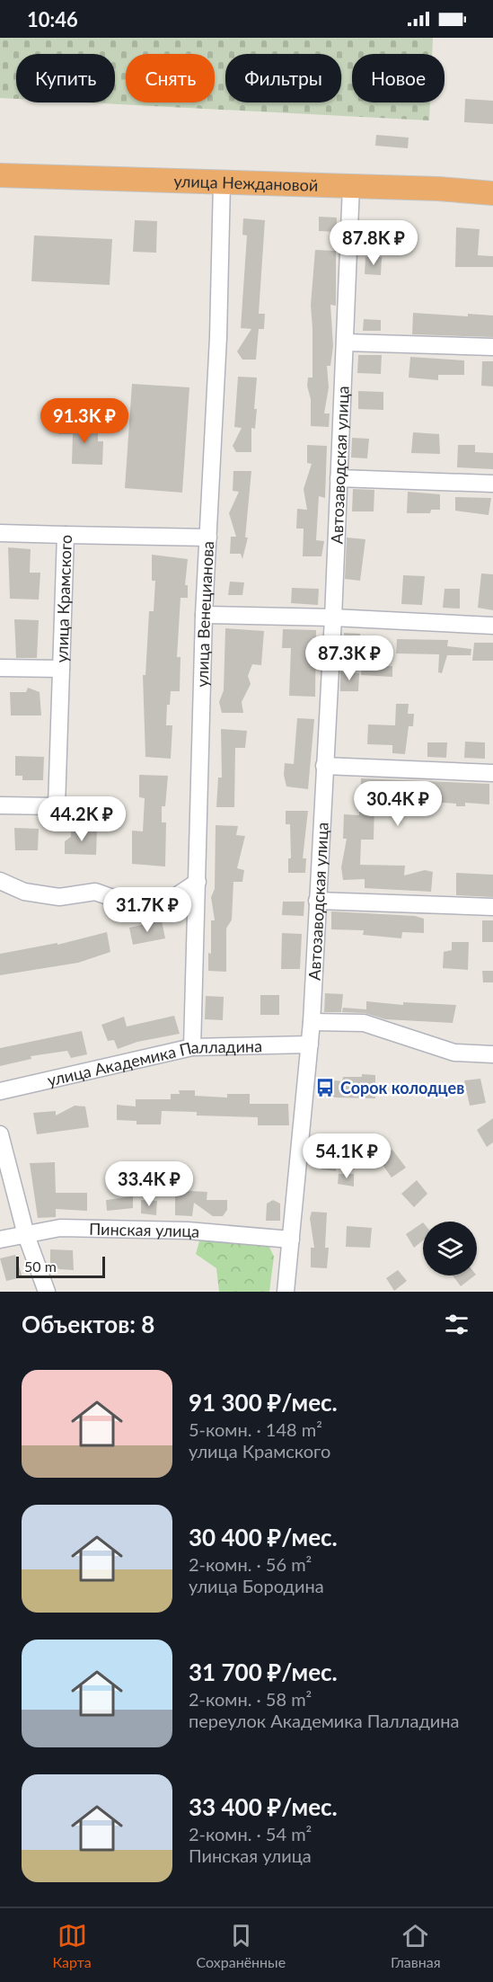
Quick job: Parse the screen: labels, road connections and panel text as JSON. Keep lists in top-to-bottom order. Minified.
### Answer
{"streets":{"highway":["улица Неждановой"],"street":["Автозаводская улица","улица Крамского","улица Венецианова","улица Академика Палладина","Пинская улица"]},"crossings":[["улица Неждановой","Автозаводская улица"],["улица Неждановой","улица Венецианова"],["Автозаводская улица","улица Академика Палладина"],["Автозаводская улица","Пинская улица"],["улица Крамского","улица Венецианова"],["улица Венецианова","улица Академика Палладина"]],"places":{"bus stop":["Сорок колодцев"]},"scale_bar":"50 m","page":{"status":"10:46","chip":["Купить","Снять","Фильтры","Новое"],"price":["87.8K ₽","91.3K ₽","87.3K ₽","30.4K ₽","44.2K ₽","31.7K ₽","54.1K ₽","33.4K ₽"],"scale":"50 m","heading":"Объектов: 8","list":[{"name":"91 300 ₽/мес.","note":"5-комн. · 148 m² · улица Крамского"},{"name":"30 400 ₽/мес.","note":"2-комн. · 56 m² · улица Бородина"},{"name":"31 700 ₽/мес.","note":"2-комн. · 58 m² · переулок Академика Палладина"},{"name":"33 400 ₽/мес.","note":"2-комн. · 54 m² · Пинская улица"}],"tabs":["Карта","Сохранённые","Главная"]}}
